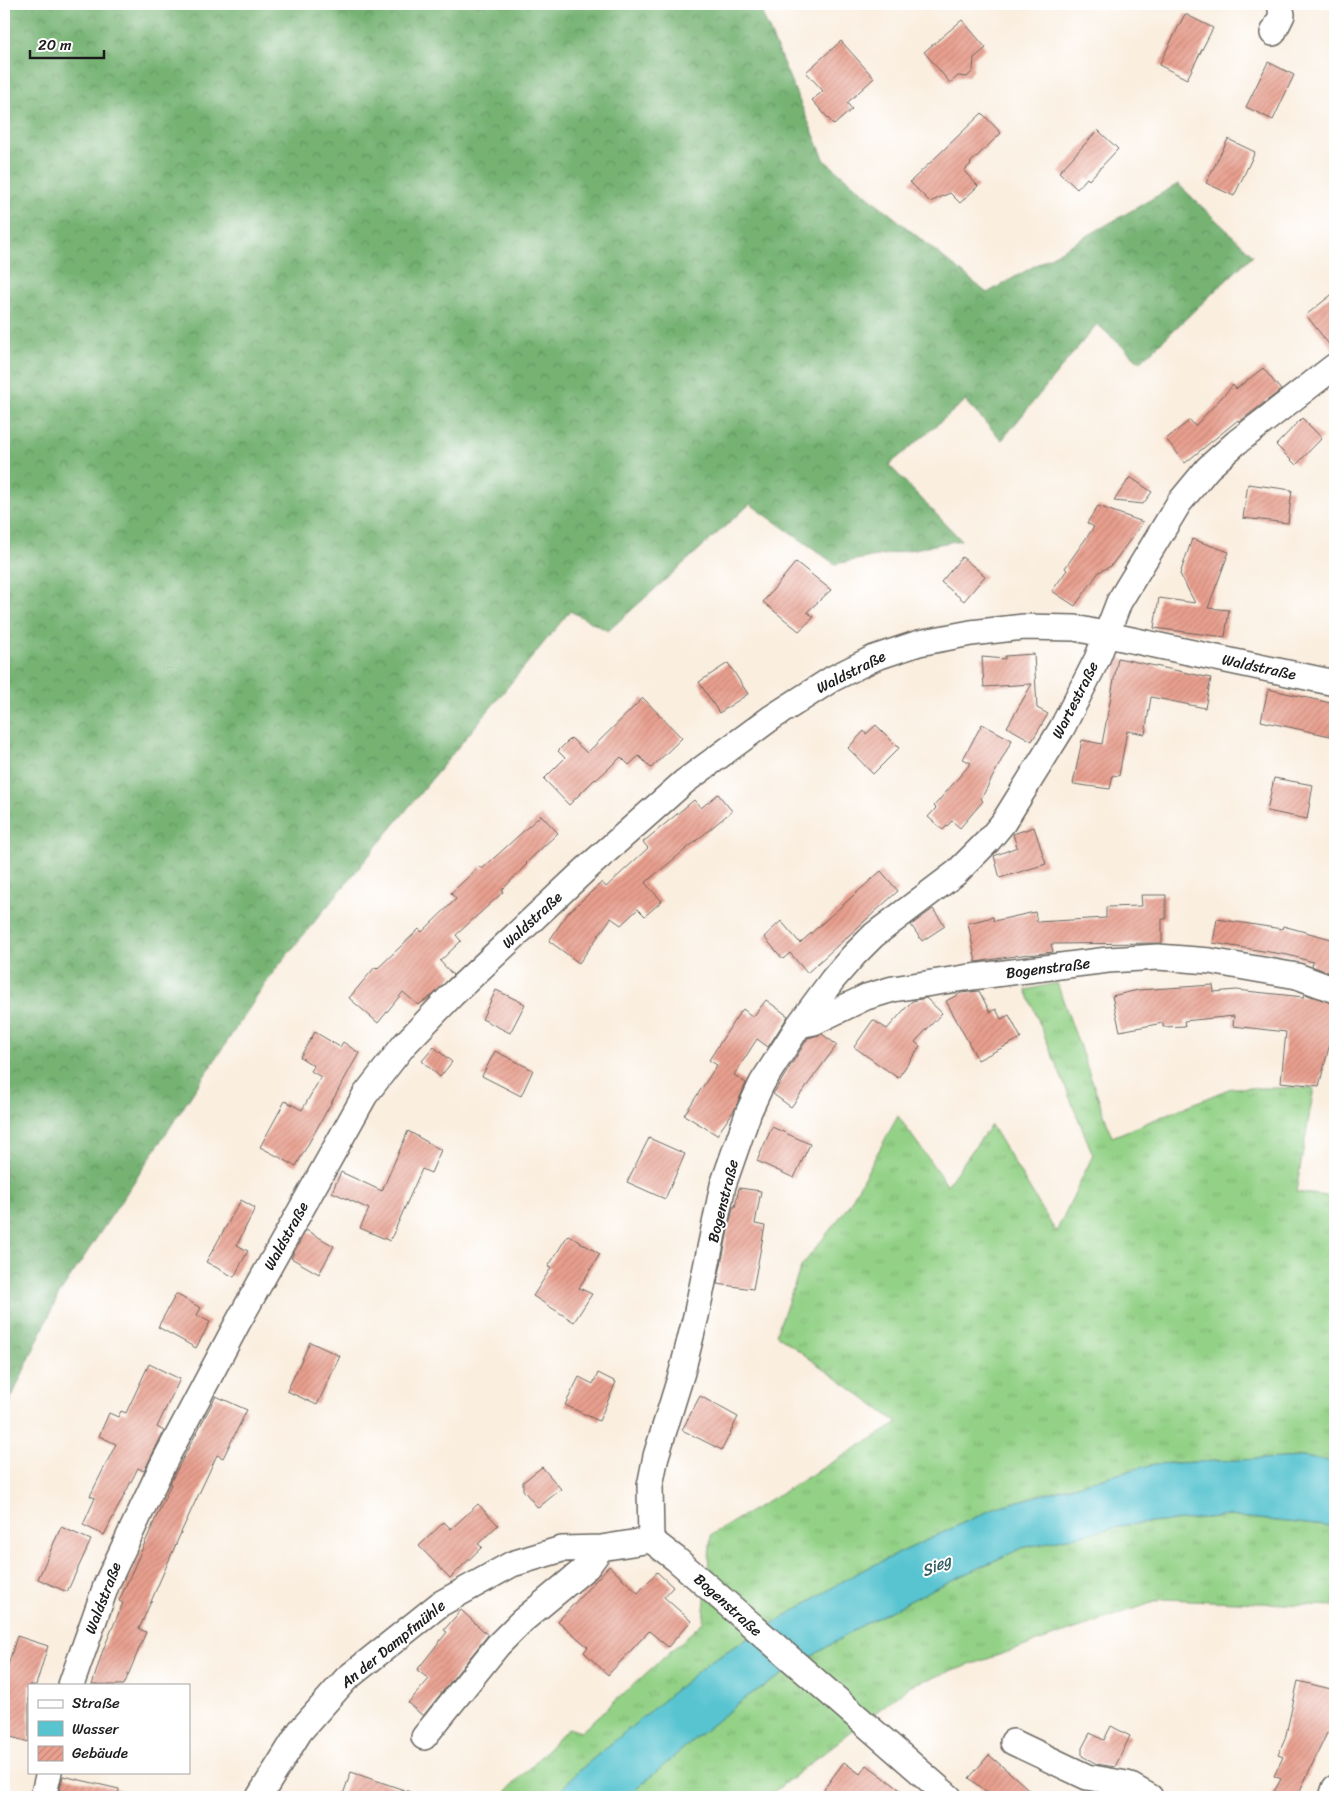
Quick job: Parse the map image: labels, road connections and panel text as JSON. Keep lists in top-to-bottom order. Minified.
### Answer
{"streets":{"street":["Waldstraße","Wartestraße","Bogenstraße","An der Dampfmühle"]},"crossings":[["Waldstraße","Wartestraße"],["Wartestraße","Bogenstraße"],["Bogenstraße","An der Dampfmühle"]],"water":["Sieg"],"legend":["Straße","Wasser","Gebäude"],"scale_bar":"20 m"}
